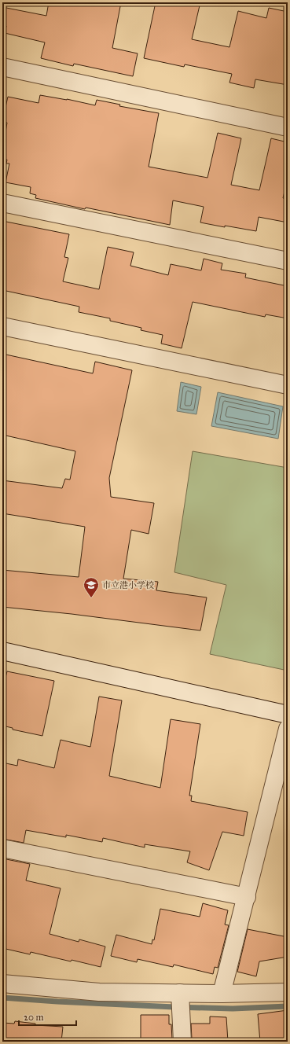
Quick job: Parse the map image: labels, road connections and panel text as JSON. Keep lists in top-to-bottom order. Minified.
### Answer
{"places":{"school or university":["市立港小学校"]},"scale_bar":"20 m"}
